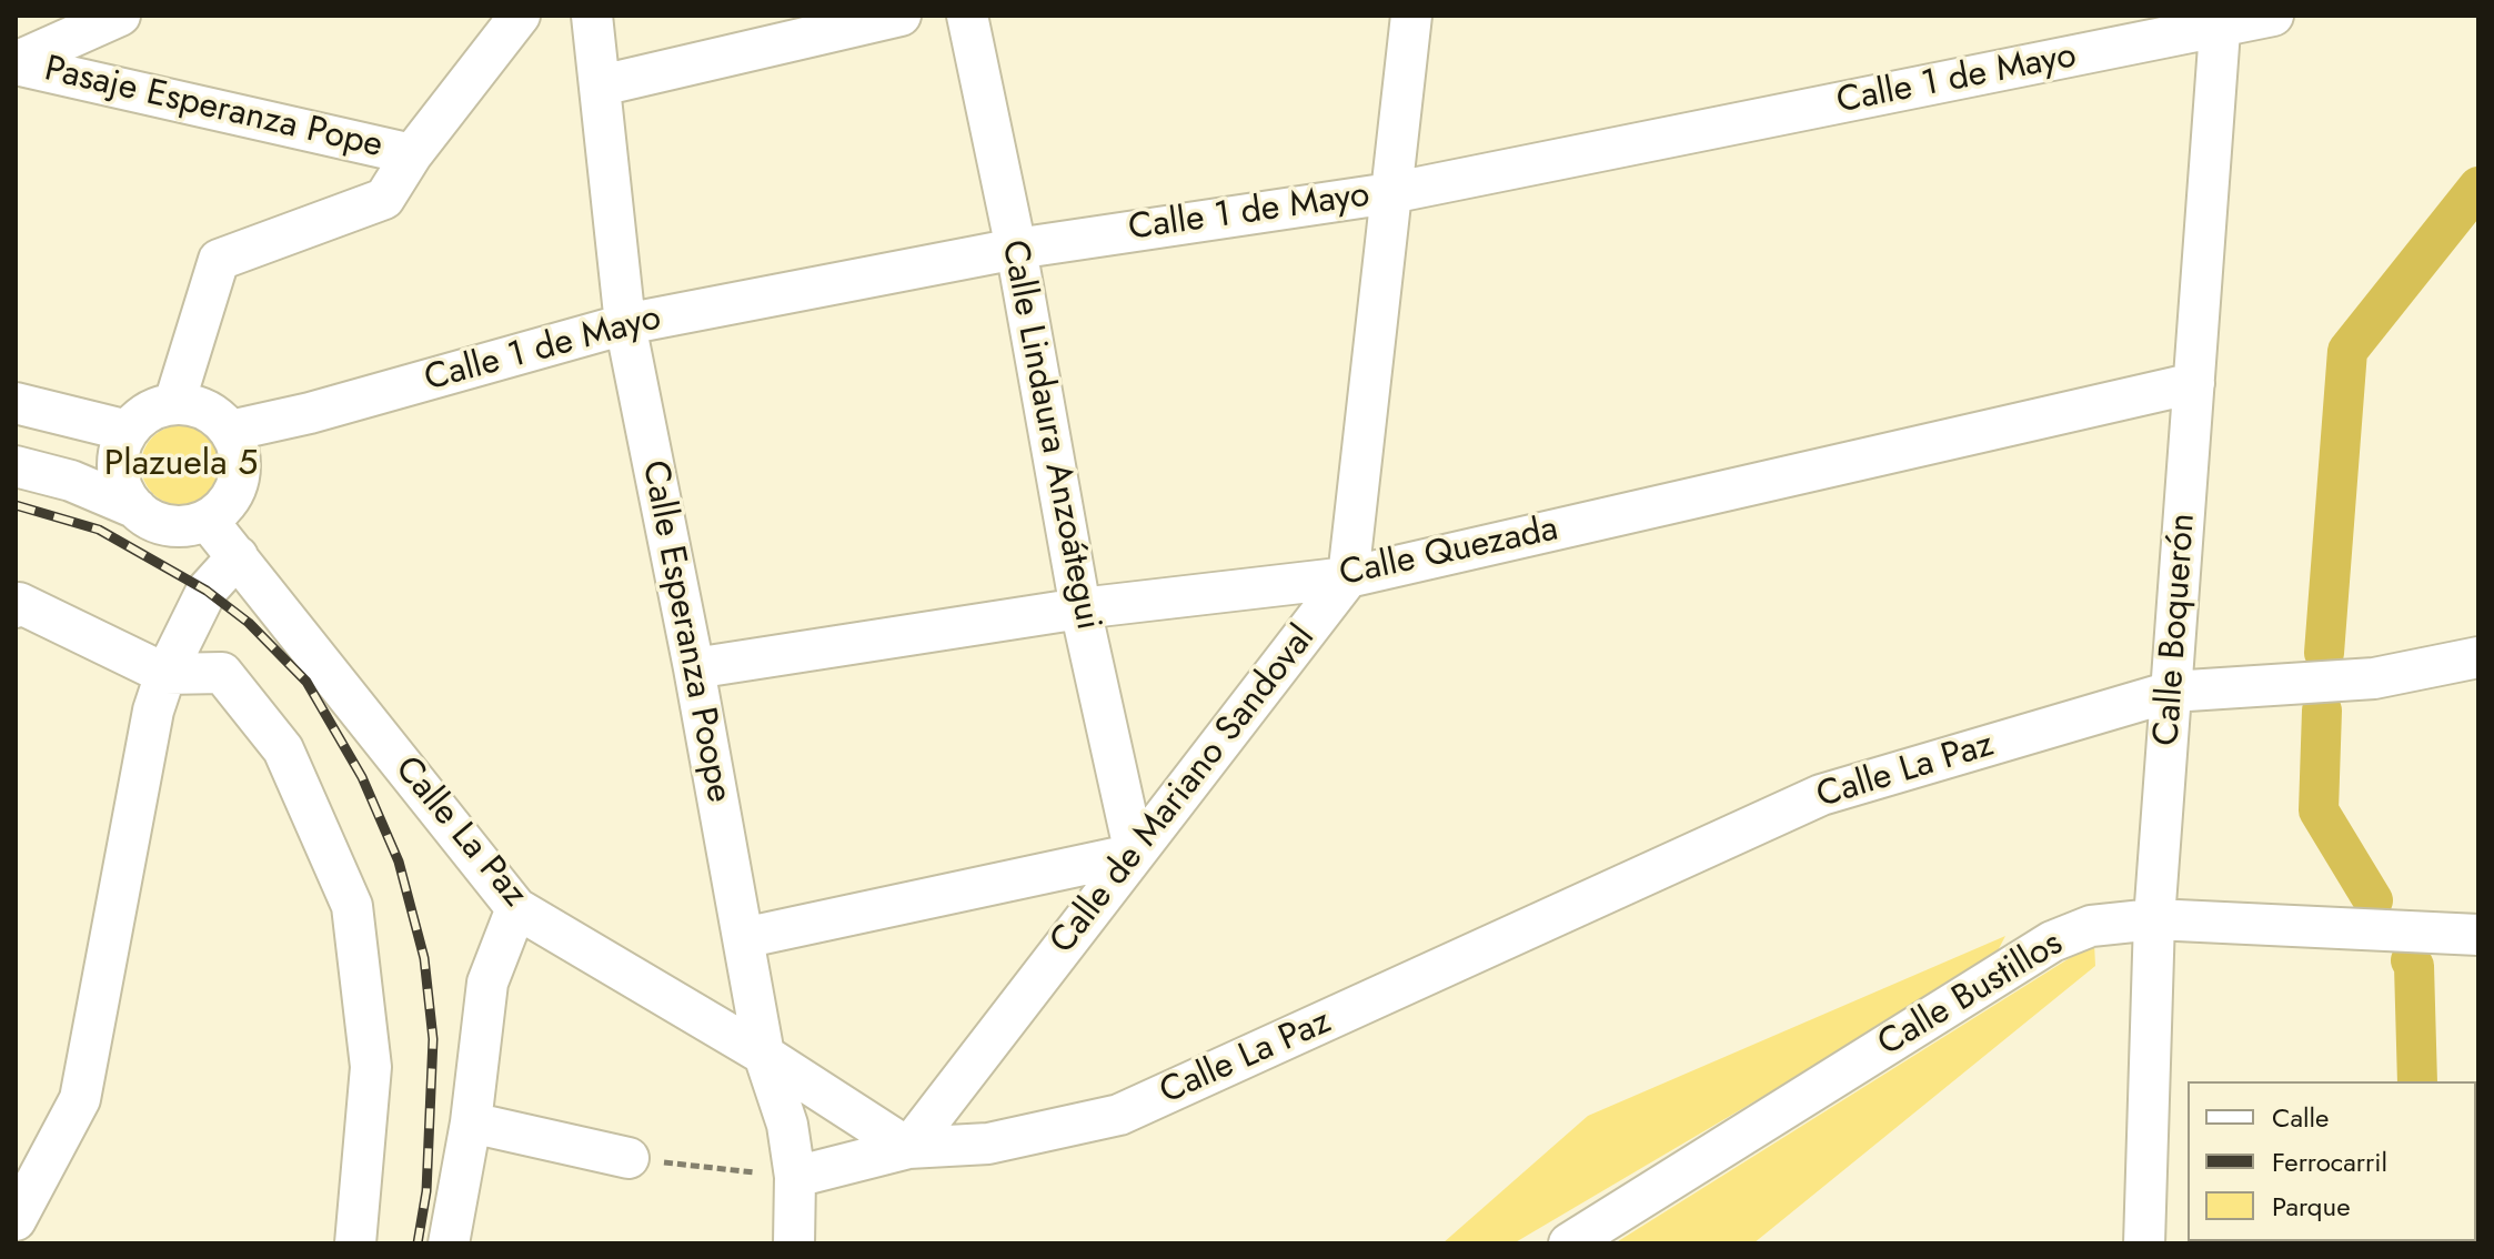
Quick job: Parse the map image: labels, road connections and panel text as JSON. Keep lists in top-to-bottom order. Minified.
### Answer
{"streets":{"street":["Calle 1 de Mayo","Pasaje Esperanza Pope","Calle Lindaura Anzoátegui","Calle Quezada","Calle Boquerón","Calle Esperanza Poope","Calle La Paz","Calle de Mariano Sandoval","Calle Bustillos"]},"crossings":[["Calle 1 de Mayo","Calle Lindaura Anzoátegui"],["Calle 1 de Mayo","Calle Boquerón"],["Calle 1 de Mayo","Calle Esperanza Poope"],["Calle 1 de Mayo","Calle La Paz"],["Calle Lindaura Anzoátegui","Calle Quezada"],["Calle Lindaura Anzoátegui","Calle de Mariano Sandoval"],["Calle Quezada","Calle Boquerón"],["Calle Quezada","Calle Esperanza Poope"],["Calle Quezada","Calle de Mariano Sandoval"],["Calle Boquerón","Calle La Paz"],["Calle Boquerón","Calle Bustillos"],["Calle Esperanza Poope","Calle La Paz"],["Calle La Paz","Calle de Mariano Sandoval"]],"parks":["Plazuela 5"],"legend":["Calle","Ferrocarril","Parque"]}
